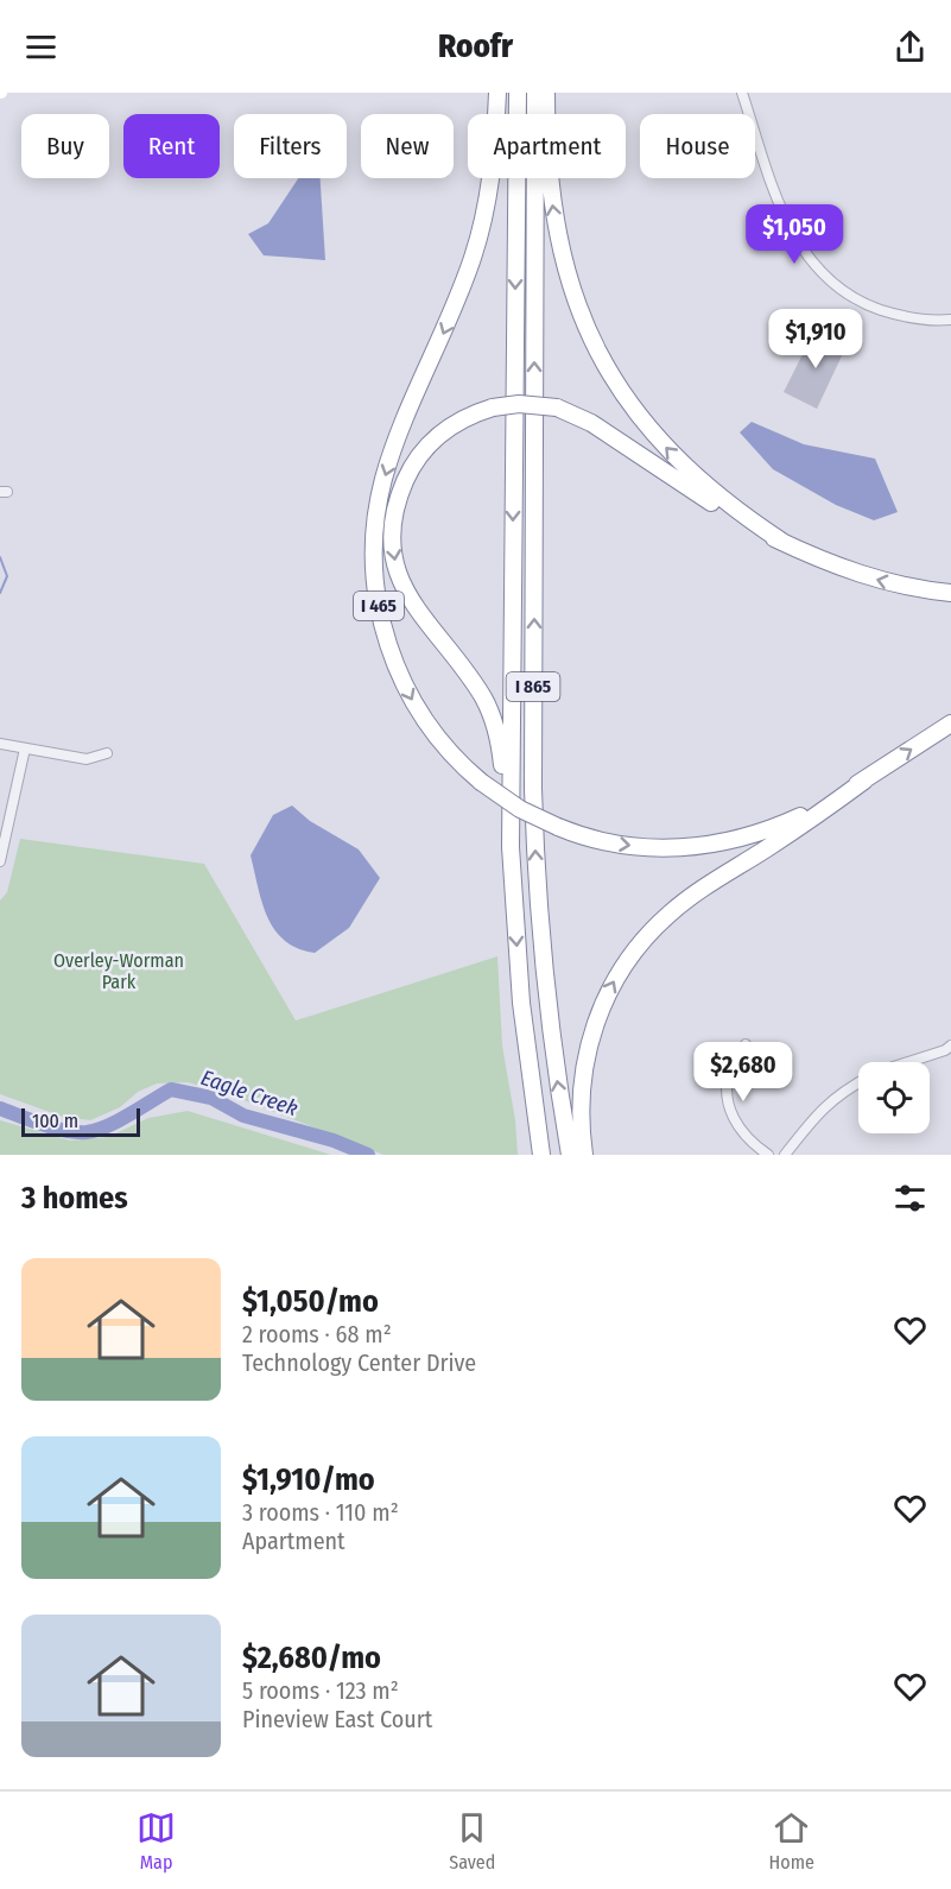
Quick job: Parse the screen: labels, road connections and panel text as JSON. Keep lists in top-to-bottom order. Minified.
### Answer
{"streets":{"highway":["I 465","I 865"]},"water":["Eagle Creek"],"parks":["Overley-Worman Park"],"scale_bar":"100 m","page":{"header":"Roofr","chip":["Buy","Rent","Filters","New","Apartment","House"],"price":["$1,050","$1,910","$2,680"],"scale":"100 m","heading":"3 homes","list":[{"name":"$1,050/mo","note":"2 rooms · 68 m² · Technology Center Drive"},{"name":"$1,910/mo","note":"3 rooms · 110 m² · Apartment"},{"name":"$2,680/mo","note":"5 rooms · 123 m² · Pineview East Court"}],"tabs":["Map","Saved","Home"]}}
